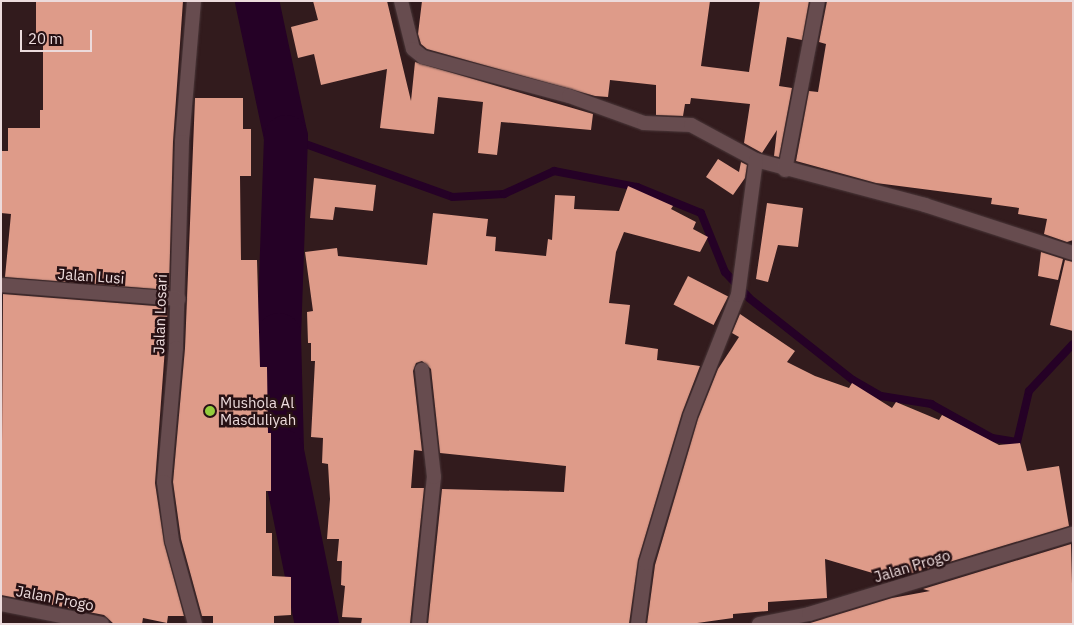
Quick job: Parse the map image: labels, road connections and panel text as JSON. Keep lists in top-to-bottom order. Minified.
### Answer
{"streets":{"street":["Jalan Lusi","Jalan Losari","Jalan Progo"]},"crossings":[["Jalan Lusi","Jalan Losari"]],"places":["Mushola Al Masduliyah"],"scale_bar":"20 m"}
